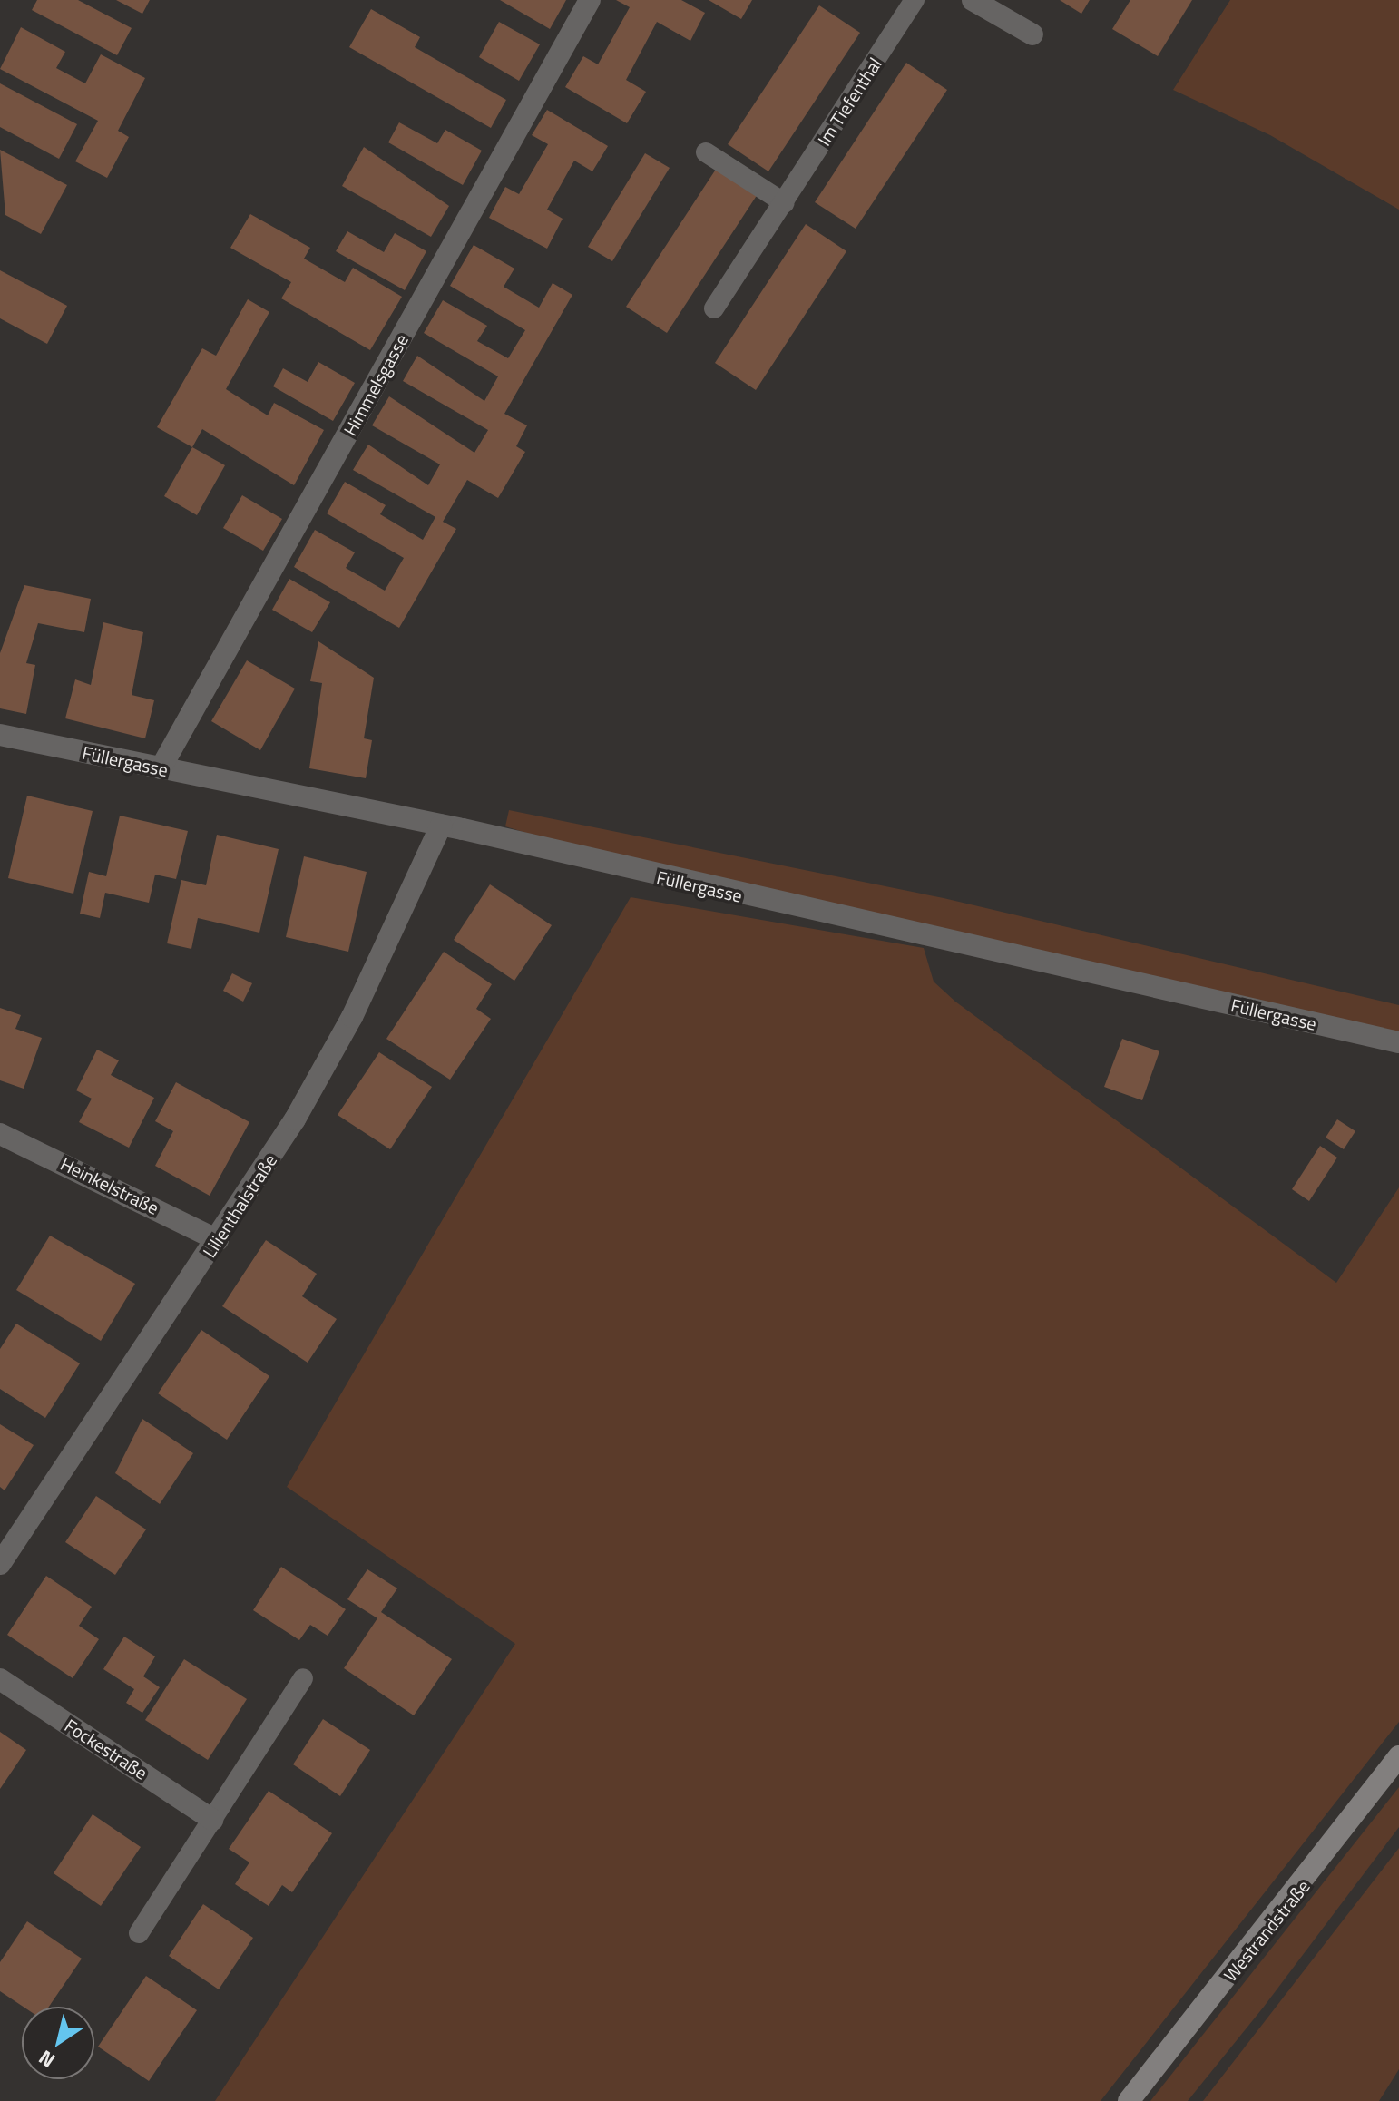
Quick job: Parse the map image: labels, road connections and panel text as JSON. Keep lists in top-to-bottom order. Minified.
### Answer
{"streets":{"main road":["Westrandstraße"],"street":["Himmelsgasse","Füllergasse","Heinkelstraße","Lilienthalstraße","Fockestraße"],"lane":["Im Tiefenthal"]},"crossings":[["Himmelsgasse","Füllergasse"],["Füllergasse","Lilienthalstraße"],["Heinkelstraße","Lilienthalstraße"]],"north":"bottom left"}
